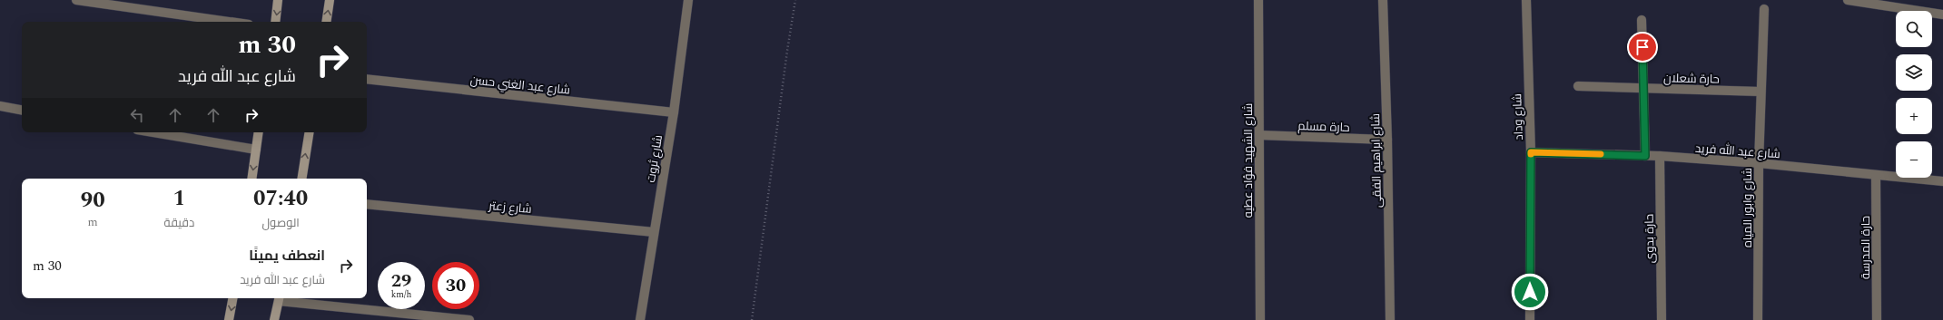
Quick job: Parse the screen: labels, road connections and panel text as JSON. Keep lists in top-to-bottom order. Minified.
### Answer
{"streets":{"street":["حارة شعلان","شارع عبد الغني حسن","شارع وداد","حارة مسلم","شارع عبد الله فريد","شارع ثروت","شارع الشهيد فؤاد عطيه","شارع ابراهيم الفقى","شارع زعتر","شارع وابور المياه","حارة بدوى","حارة المدرسة"]},"crossings":[["حارة شعلان","شارع وابور المياه"],["شارع عبد الغني حسن","شارع ثروت"],["شارع وداد","شارع عبد الله فريد"],["حارة مسلم","شارع الشهيد فؤاد عطيه"],["حارة مسلم","شارع ابراهيم الفقى"],["شارع عبد الله فريد","شارع وابور المياه"],["شارع عبد الله فريد","حارة بدوى"],["شارع عبد الله فريد","حارة المدرسة"],["شارع ثروت","شارع زعتر"]],"page":{"map_buttons":["+","−"],"turn":["30 m","شارع عبد الله فريد"],"eta":["07:40","الوصول","1","دقيقة","90","m"],"list":[{"name":"انعطف يمينًا","note":"شارع عبد الله فريد","value":"30 m"}],"speed":"29 km/h","limit":"30"}}
